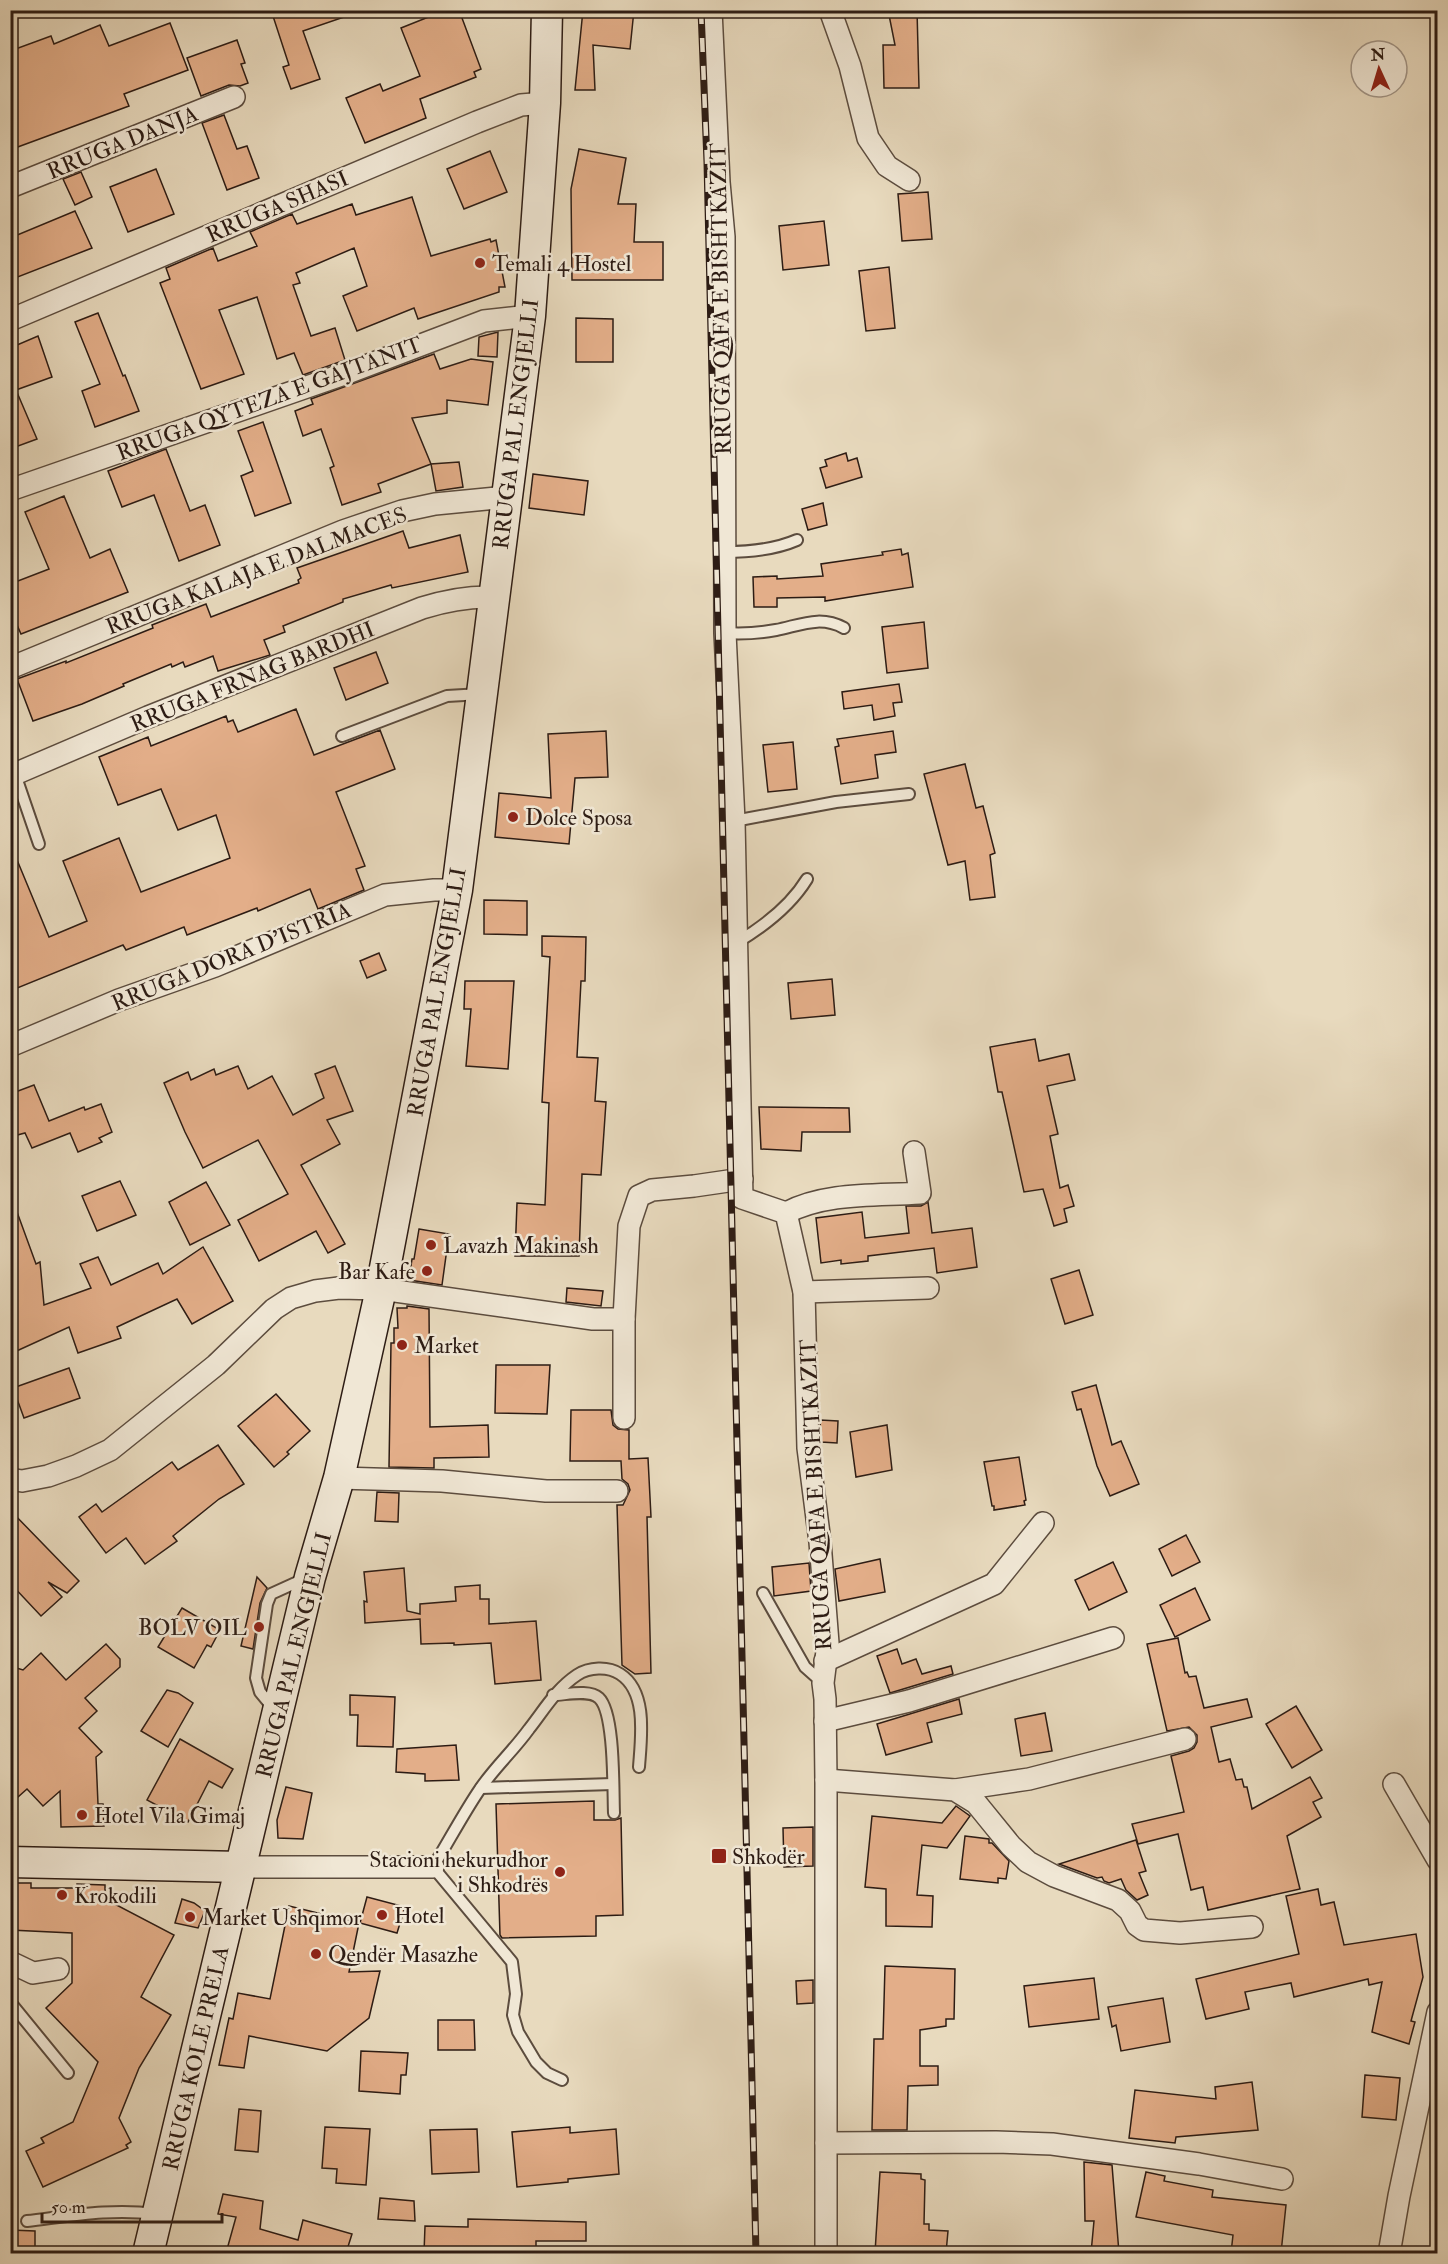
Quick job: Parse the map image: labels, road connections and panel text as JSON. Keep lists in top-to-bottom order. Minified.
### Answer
{"streets":{"main road":["RRUGA PAL ENGJELLI","RRUGA KOLE PRELA"],"street":["RRUGA DANJA","RRUGA SHASI","RRUGA QAFA E BISHTKAZIT","RRUGA QYTEZA E GAJTANIT","RRUGA KALAJA E DALMACES","RRUGA FRNAG BARDHI","RRUGA DORA D'ISTRIA"]},"crossings":[["RRUGA SHASI","RRUGA PAL ENGJELLI"],["RRUGA QYTEZA E GAJTANIT","RRUGA PAL ENGJELLI"],["RRUGA PAL ENGJELLI","RRUGA KALAJA E DALMACES"],["RRUGA PAL ENGJELLI","RRUGA FRNAG BARDHI"],["RRUGA PAL ENGJELLI","RRUGA DORA D'ISTRIA"],["RRUGA PAL ENGJELLI","RRUGA KOLE PRELA"]],"places":{"other":["Temali 4 Hostel","Dolce Sposa","Lavazh Makinash","Bar Kafe","Market","BOLV OIL","Hotel Vila Gimaj","Stacioni hekurudhor i Shkodrës","Krokodili","Hotel","Market Ushqimor","Qendër Masazhe"],"transit":["Shkodër"]},"scale_bar":"50 m","north":"top"}
